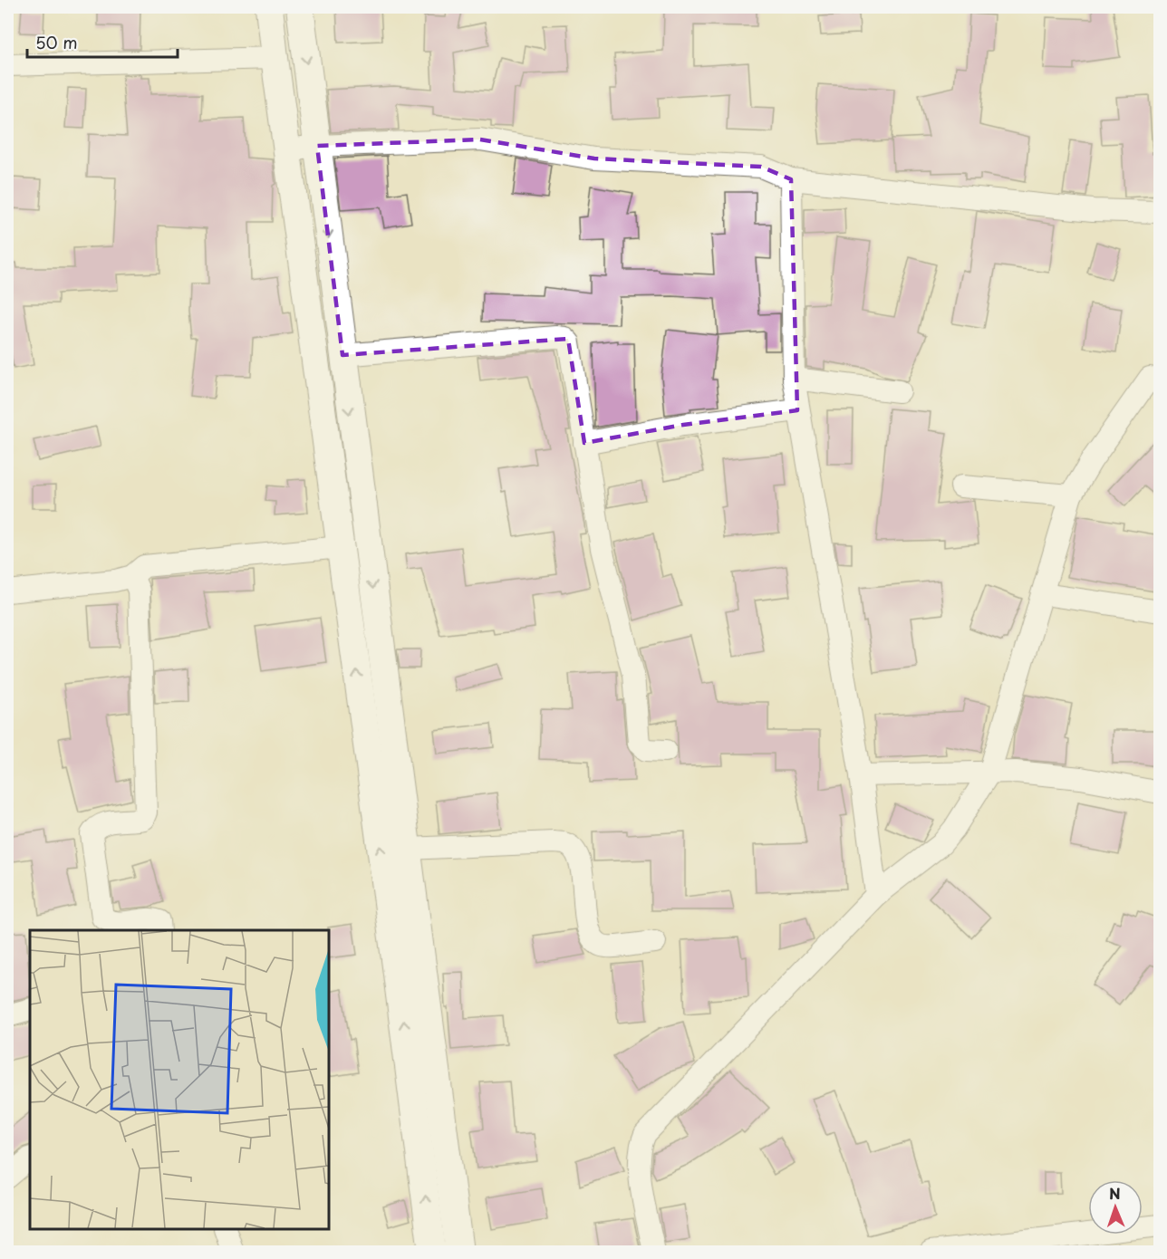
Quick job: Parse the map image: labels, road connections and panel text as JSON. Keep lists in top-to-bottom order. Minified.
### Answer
{"scale_bar":"50 m","north":"top"}
